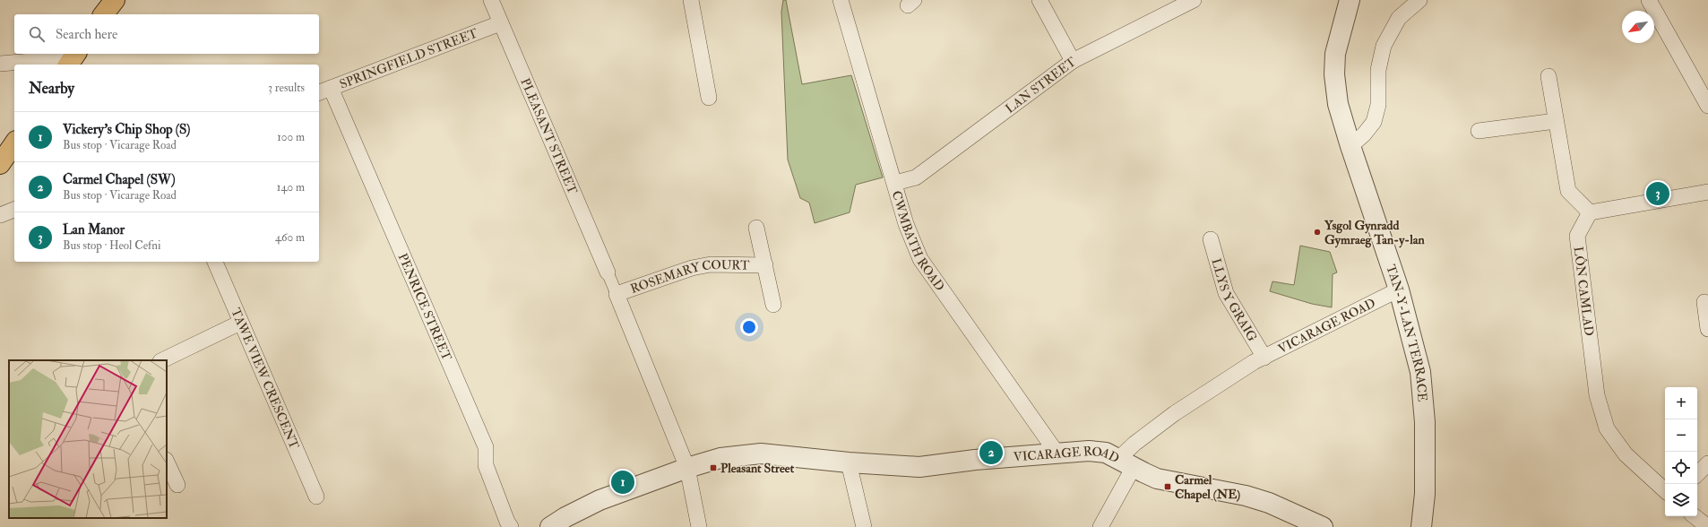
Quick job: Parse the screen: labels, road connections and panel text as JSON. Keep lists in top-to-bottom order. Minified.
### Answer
{"streets":{"street":["SPRINGFIELD STREET","LAN STREET","PLEASANT STREET","CWMBATH ROAD","ROSEMARY COURT","LÔN CAMLAD","LLYS Y GRAIG","PENRICE STREET","VICARAGE ROAD","TAN-Y-LAN TERRACE","TAWE VIEW CRESCENT"]},"crossings":[["SPRINGFIELD STREET","PLEASANT STREET"],["SPRINGFIELD STREET","PENRICE STREET"],["LAN STREET","CWMBATH ROAD"],["CWMBATH ROAD","VICARAGE ROAD"],["LLYS Y GRAIG","VICARAGE ROAD"],["VICARAGE ROAD","TAN-Y-LAN TERRACE"]],"places":{"other":["Ysgol Gynradd Gymraeg Tan-y-lan"],"transit":["Pleasant Street","Carmel Chapel (NE)"]},"north":"bottom left","page":{"search":"Search here","heading":["Nearby","3 results"],"list":[{"mark":"1","name":"Vickery's Chip Shop (S)","note":"Bus stop · Vicarage Road","value":"100 m"},{"mark":"2","name":"Carmel Chapel (SW)","note":"Bus stop · Vicarage Road","value":"140 m"},{"mark":"3","name":"Lan Manor","note":"Bus stop · Heol Cefni","value":"460 m"}],"pins":["3","2","1"],"map_buttons":["+","−"]}}
